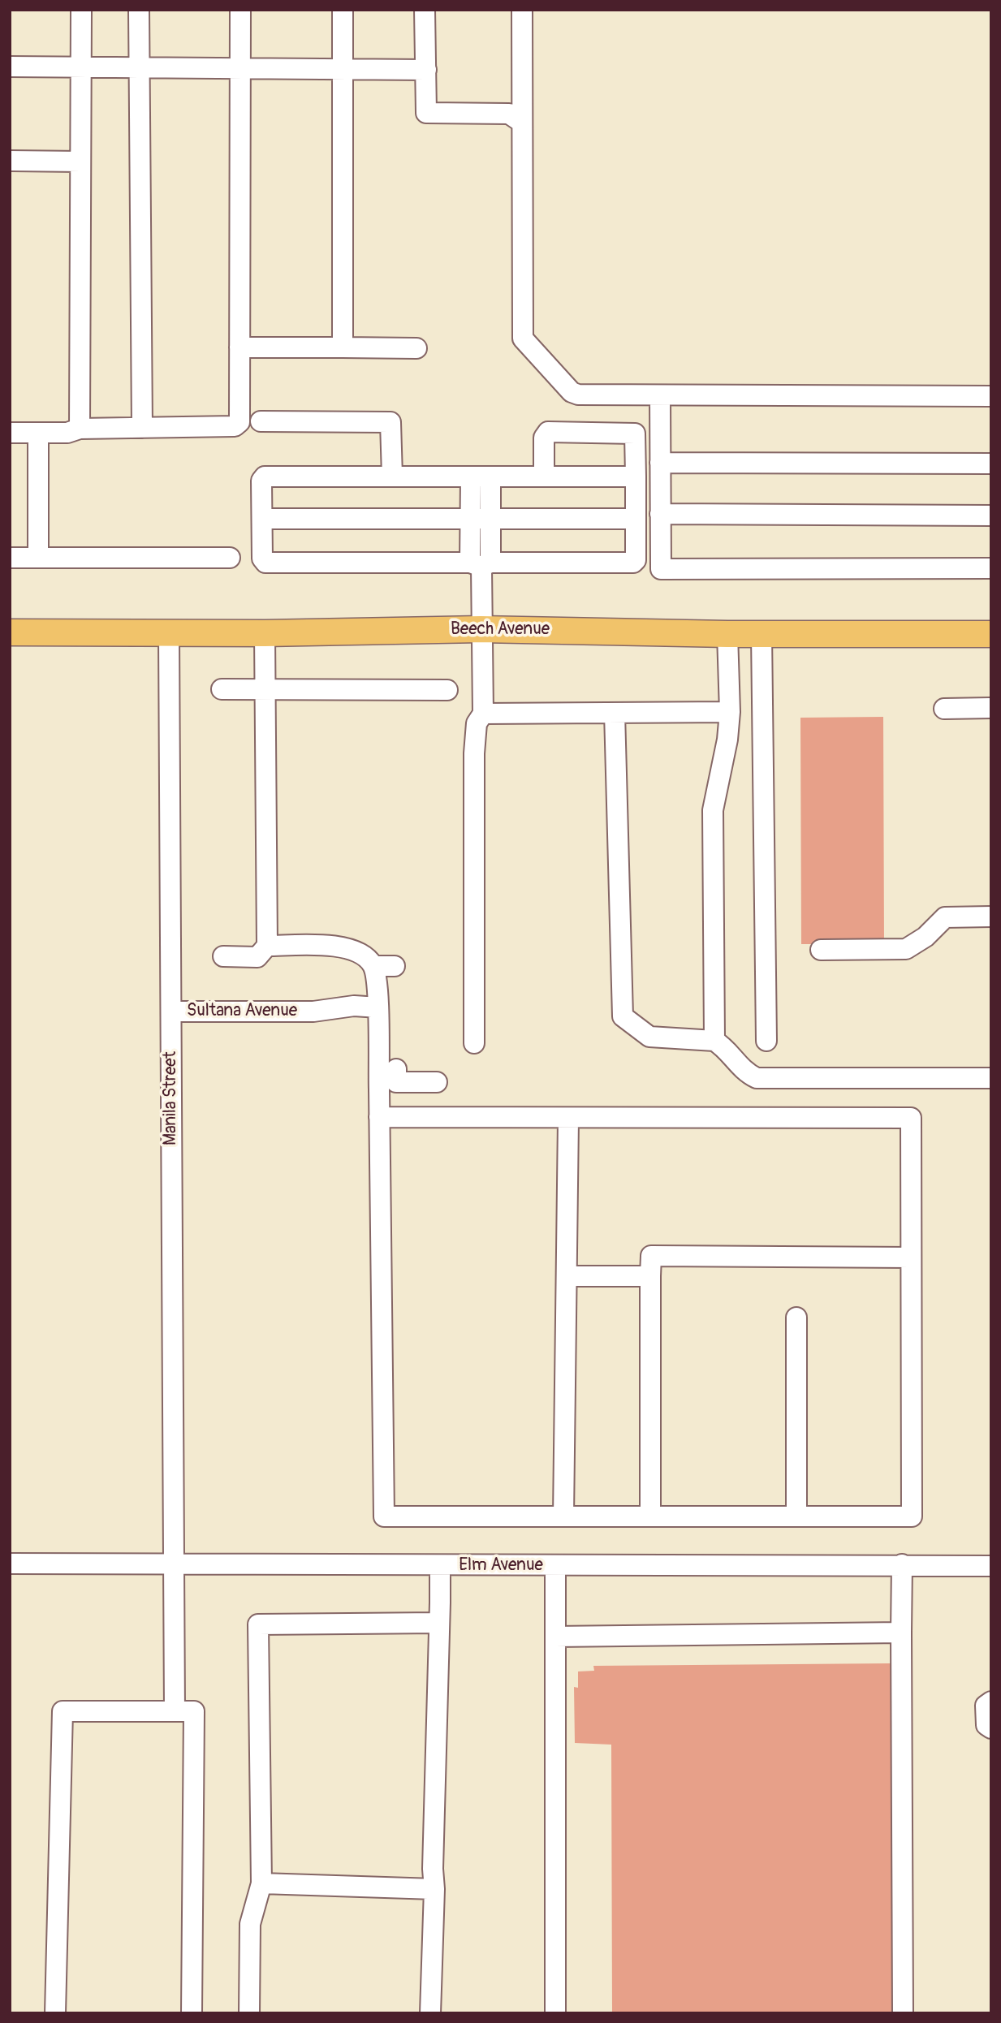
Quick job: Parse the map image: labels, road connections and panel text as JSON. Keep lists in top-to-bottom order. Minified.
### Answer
{"streets":{"main road":["Beech Avenue"],"street":["Sultana Avenue","Manila Street","Elm Avenue"]},"crossings":[["Beech Avenue","Manila Street"],["Sultana Avenue","Manila Street"],["Manila Street","Elm Avenue"]]}
